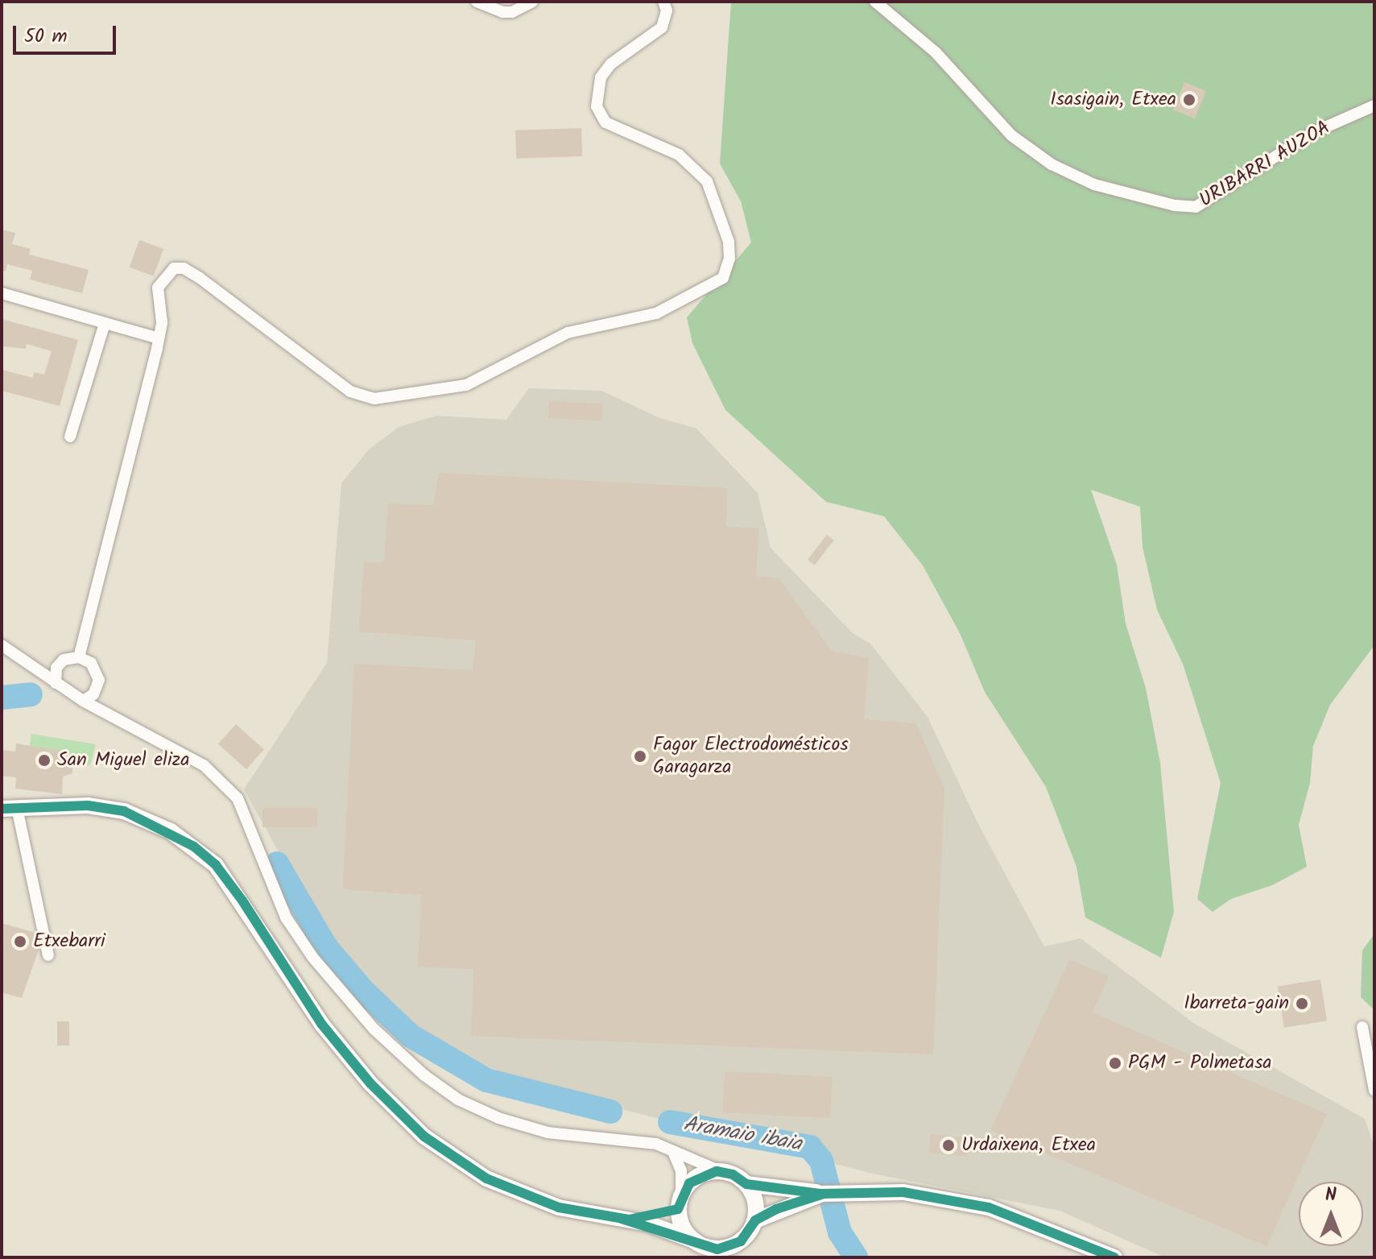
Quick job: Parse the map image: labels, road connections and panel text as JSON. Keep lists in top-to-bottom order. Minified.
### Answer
{"streets":{"street":["URIBARRI AUZOA"]},"water":["Aramaio ibaia"],"places":["Isasigain, Etxea","Fagor Electrodomésticos Garagarza","San Miguel eliza","Etxebarri","Ibarreta-gain","PGM - Polmetasa","Urdaixena, Etxea"],"scale_bar":"50 m","north":"top"}
